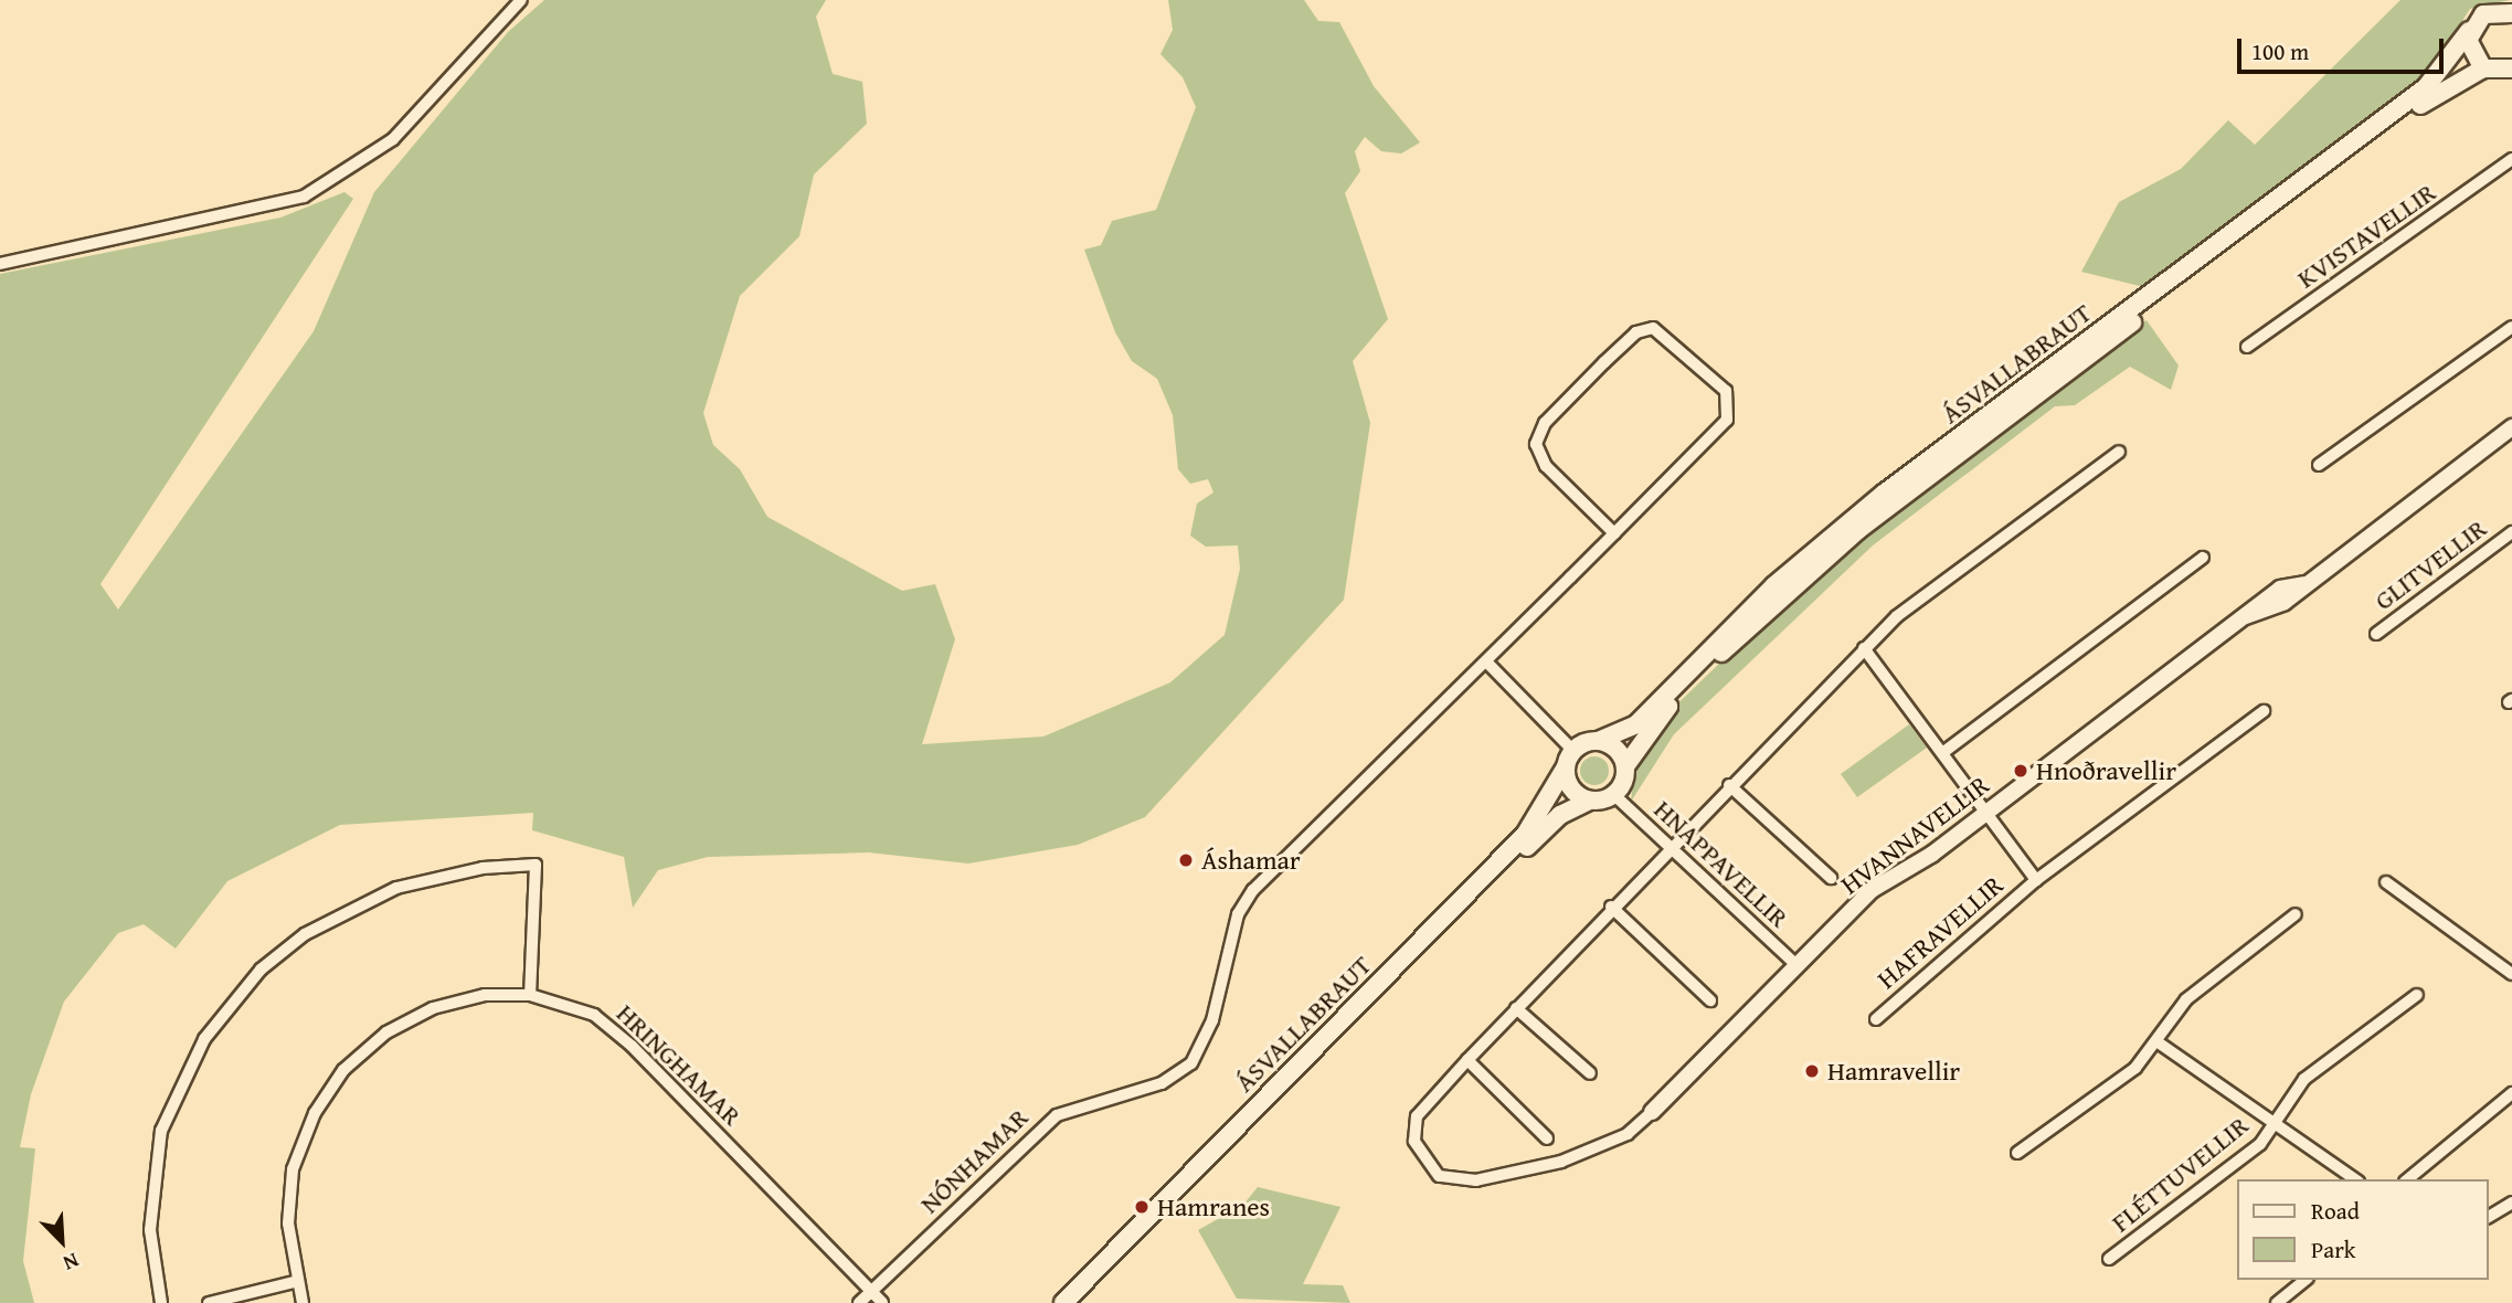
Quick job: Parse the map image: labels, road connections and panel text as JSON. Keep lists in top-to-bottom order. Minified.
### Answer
{"streets":{"main road":["ÁSVALLABRAUT"],"street":["KVISTAVELLIR","GLITVELLIR","HVANNAVELLIR","HNAPPAVELLIR","HAFRAVELLIR","HRINGHAMAR","NÓNHAMAR","FLÉTTUVELLIR"]},"crossings":[["ÁSVALLABRAUT","HNAPPAVELLIR"],["HVANNAVELLIR","HNAPPAVELLIR"],["HVANNAVELLIR","HAFRAVELLIR"],["HRINGHAMAR","NÓNHAMAR"]],"places":["Hnoðravellir","Áshamar","Hamravellir","Hamranes"],"legend":["Road","Park"],"scale_bar":"100 m","north":"bottom right"}
